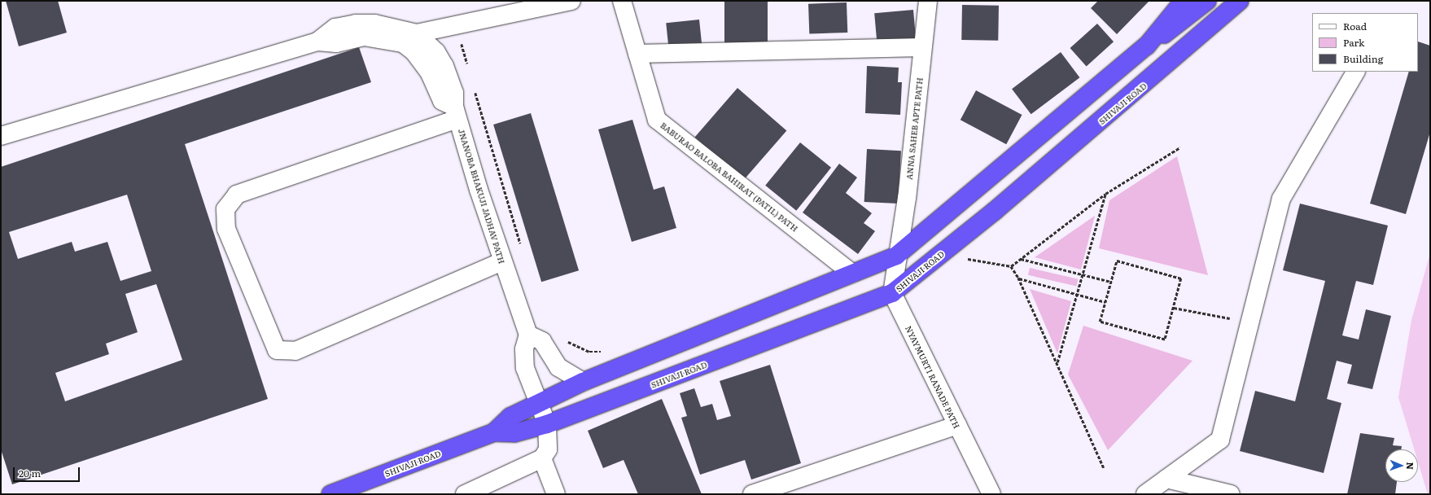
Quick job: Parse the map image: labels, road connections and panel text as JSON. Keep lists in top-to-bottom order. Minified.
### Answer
{"streets":{"highway":["SHIVAJI ROAD"],"street":["ANNA SAHEB APTE PATH","BABURAO BALOBA BAHIRAT (PATIL) PATH","JNANOBA BHAKUJI JADHAV PATH","NYAYMURTI RANADE PATH"]},"crossings":[["SHIVAJI ROAD","ANNA SAHEB APTE PATH"],["SHIVAJI ROAD","BABURAO BALOBA BAHIRAT (PATIL) PATH"],["SHIVAJI ROAD","NYAYMURTI RANADE PATH"]],"legend":["Road","Park","Building"],"scale_bar":"20 m","north":"right"}
